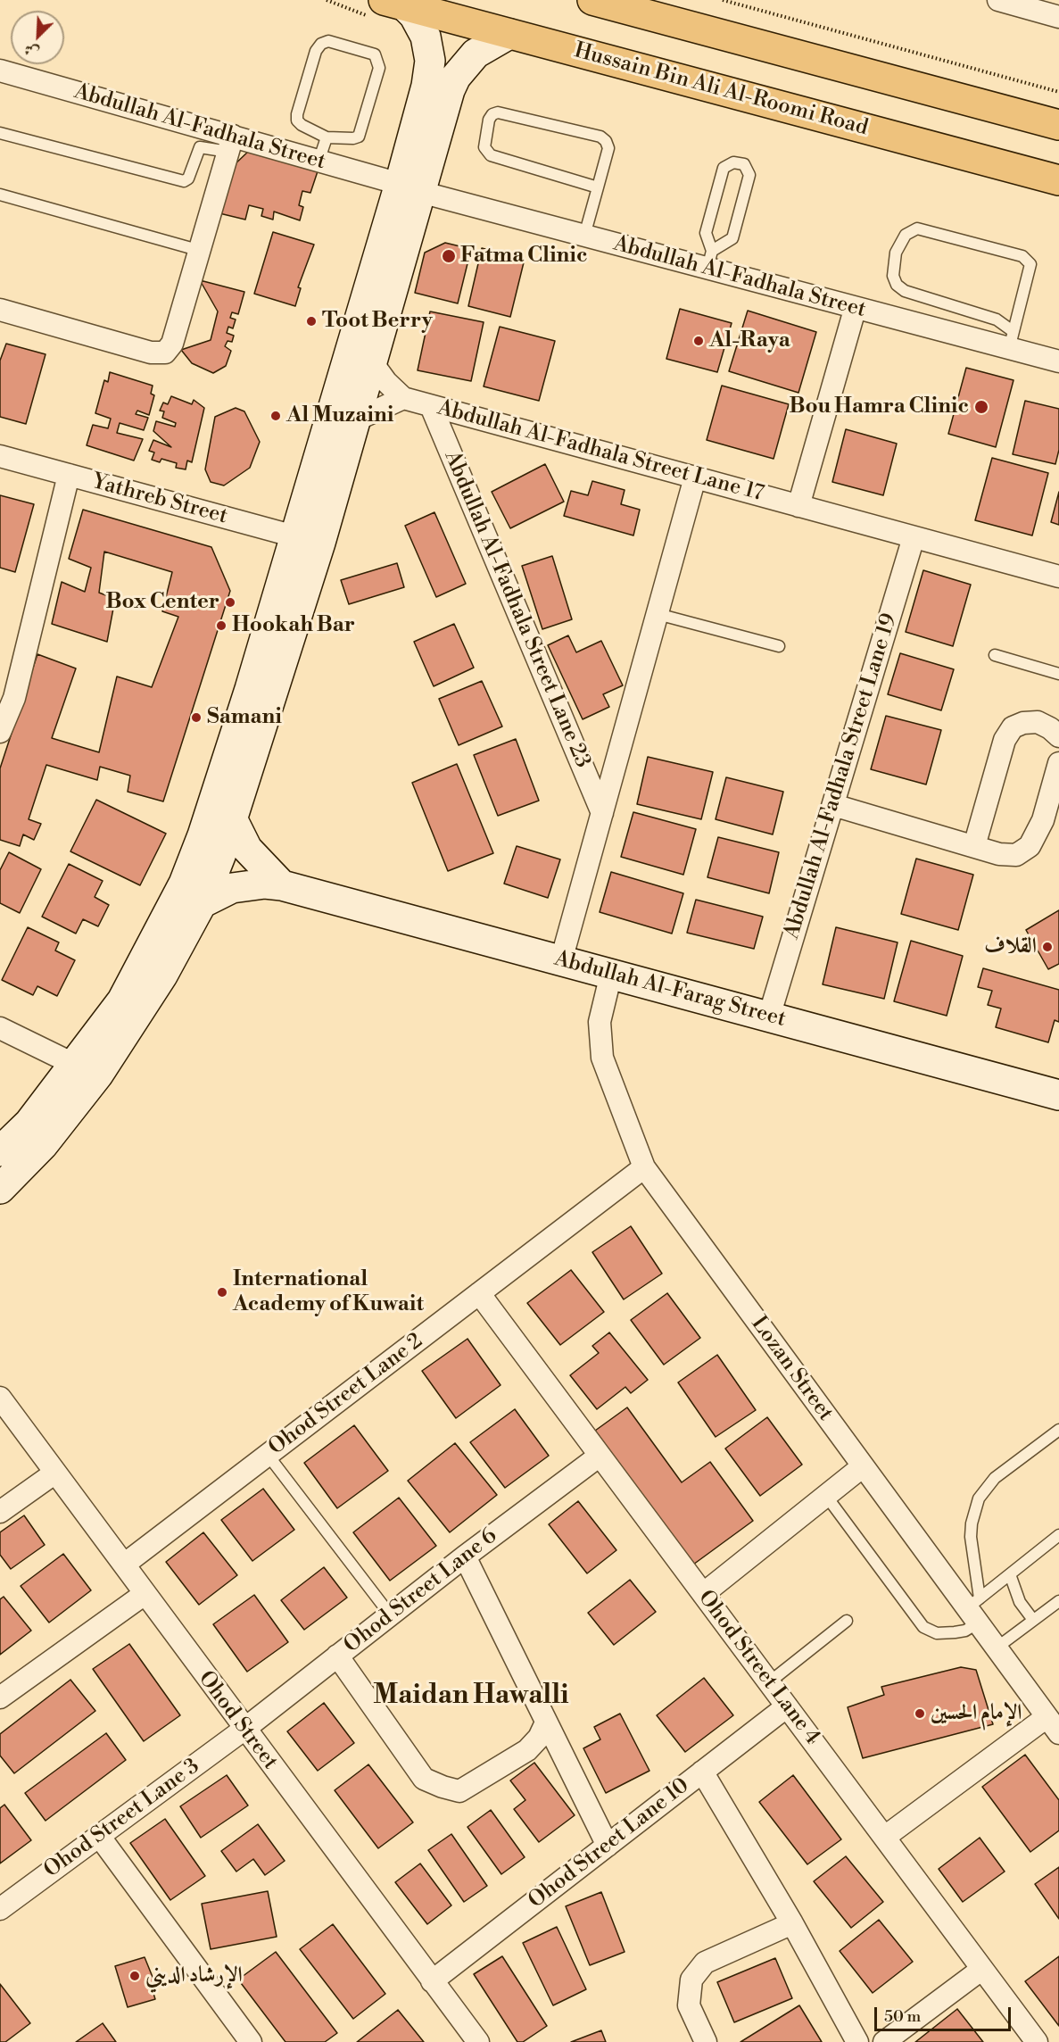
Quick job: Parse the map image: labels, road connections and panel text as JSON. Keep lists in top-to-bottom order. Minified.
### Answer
{"streets":{"highway":["Hussain Bin Ali Al-Roomi Road"],"main road":["Abdullah Al-Farag Street"],"street":["Abdullah Al-Fadhala Street","Abdullah Al-Fadhala Street Lane 17","Yathreb Street","Abdullah Al-Fadhala Street Lane 23","Abdullah Al-Fadhala Street Lane 19","Lozan Street","Ohod Street Lane 2","Ohod Street Lane 6","Ohod Street Lane 4","Ohod Street","Ohod Street Lane 3","Ohod Street Lane 10"]},"crossings":[["Abdullah Al-Fadhala Street Lane 17","Abdullah Al-Fadhala Street Lane 23"],["Abdullah Al-Fadhala Street Lane 17","Abdullah Al-Fadhala Street Lane 19"],["Abdullah Al-Fadhala Street Lane 23","Abdullah Al-Farag Street"],["Abdullah Al-Fadhala Street Lane 19","Abdullah Al-Farag Street"],["Abdullah Al-Farag Street","Lozan Street"],["Lozan Street","Ohod Street Lane 2"],["Ohod Street Lane 2","Ohod Street Lane 4"],["Ohod Street Lane 2","Ohod Street"],["Ohod Street Lane 6","Ohod Street Lane 4"],["Ohod Street Lane 6","Ohod Street"],["Ohod Street Lane 6","Ohod Street Lane 3"],["Ohod Street Lane 4","Ohod Street Lane 10"],["Ohod Street","Ohod Street Lane 3"],["Ohod Street","Ohod Street Lane 10"]],"districts":["Maidan Hawalli"],"places":["Fatma Clinic","Toot Berry","Al-Raya","Bou Hamra Clinic","Al Muzaini","Box Center","Hookah Bar","Samani","القلاف","International Academy of Kuwait","الإمام الحسين","الإرشاد الديني"],"scale_bar":"50 m","north":"bottom left"}
